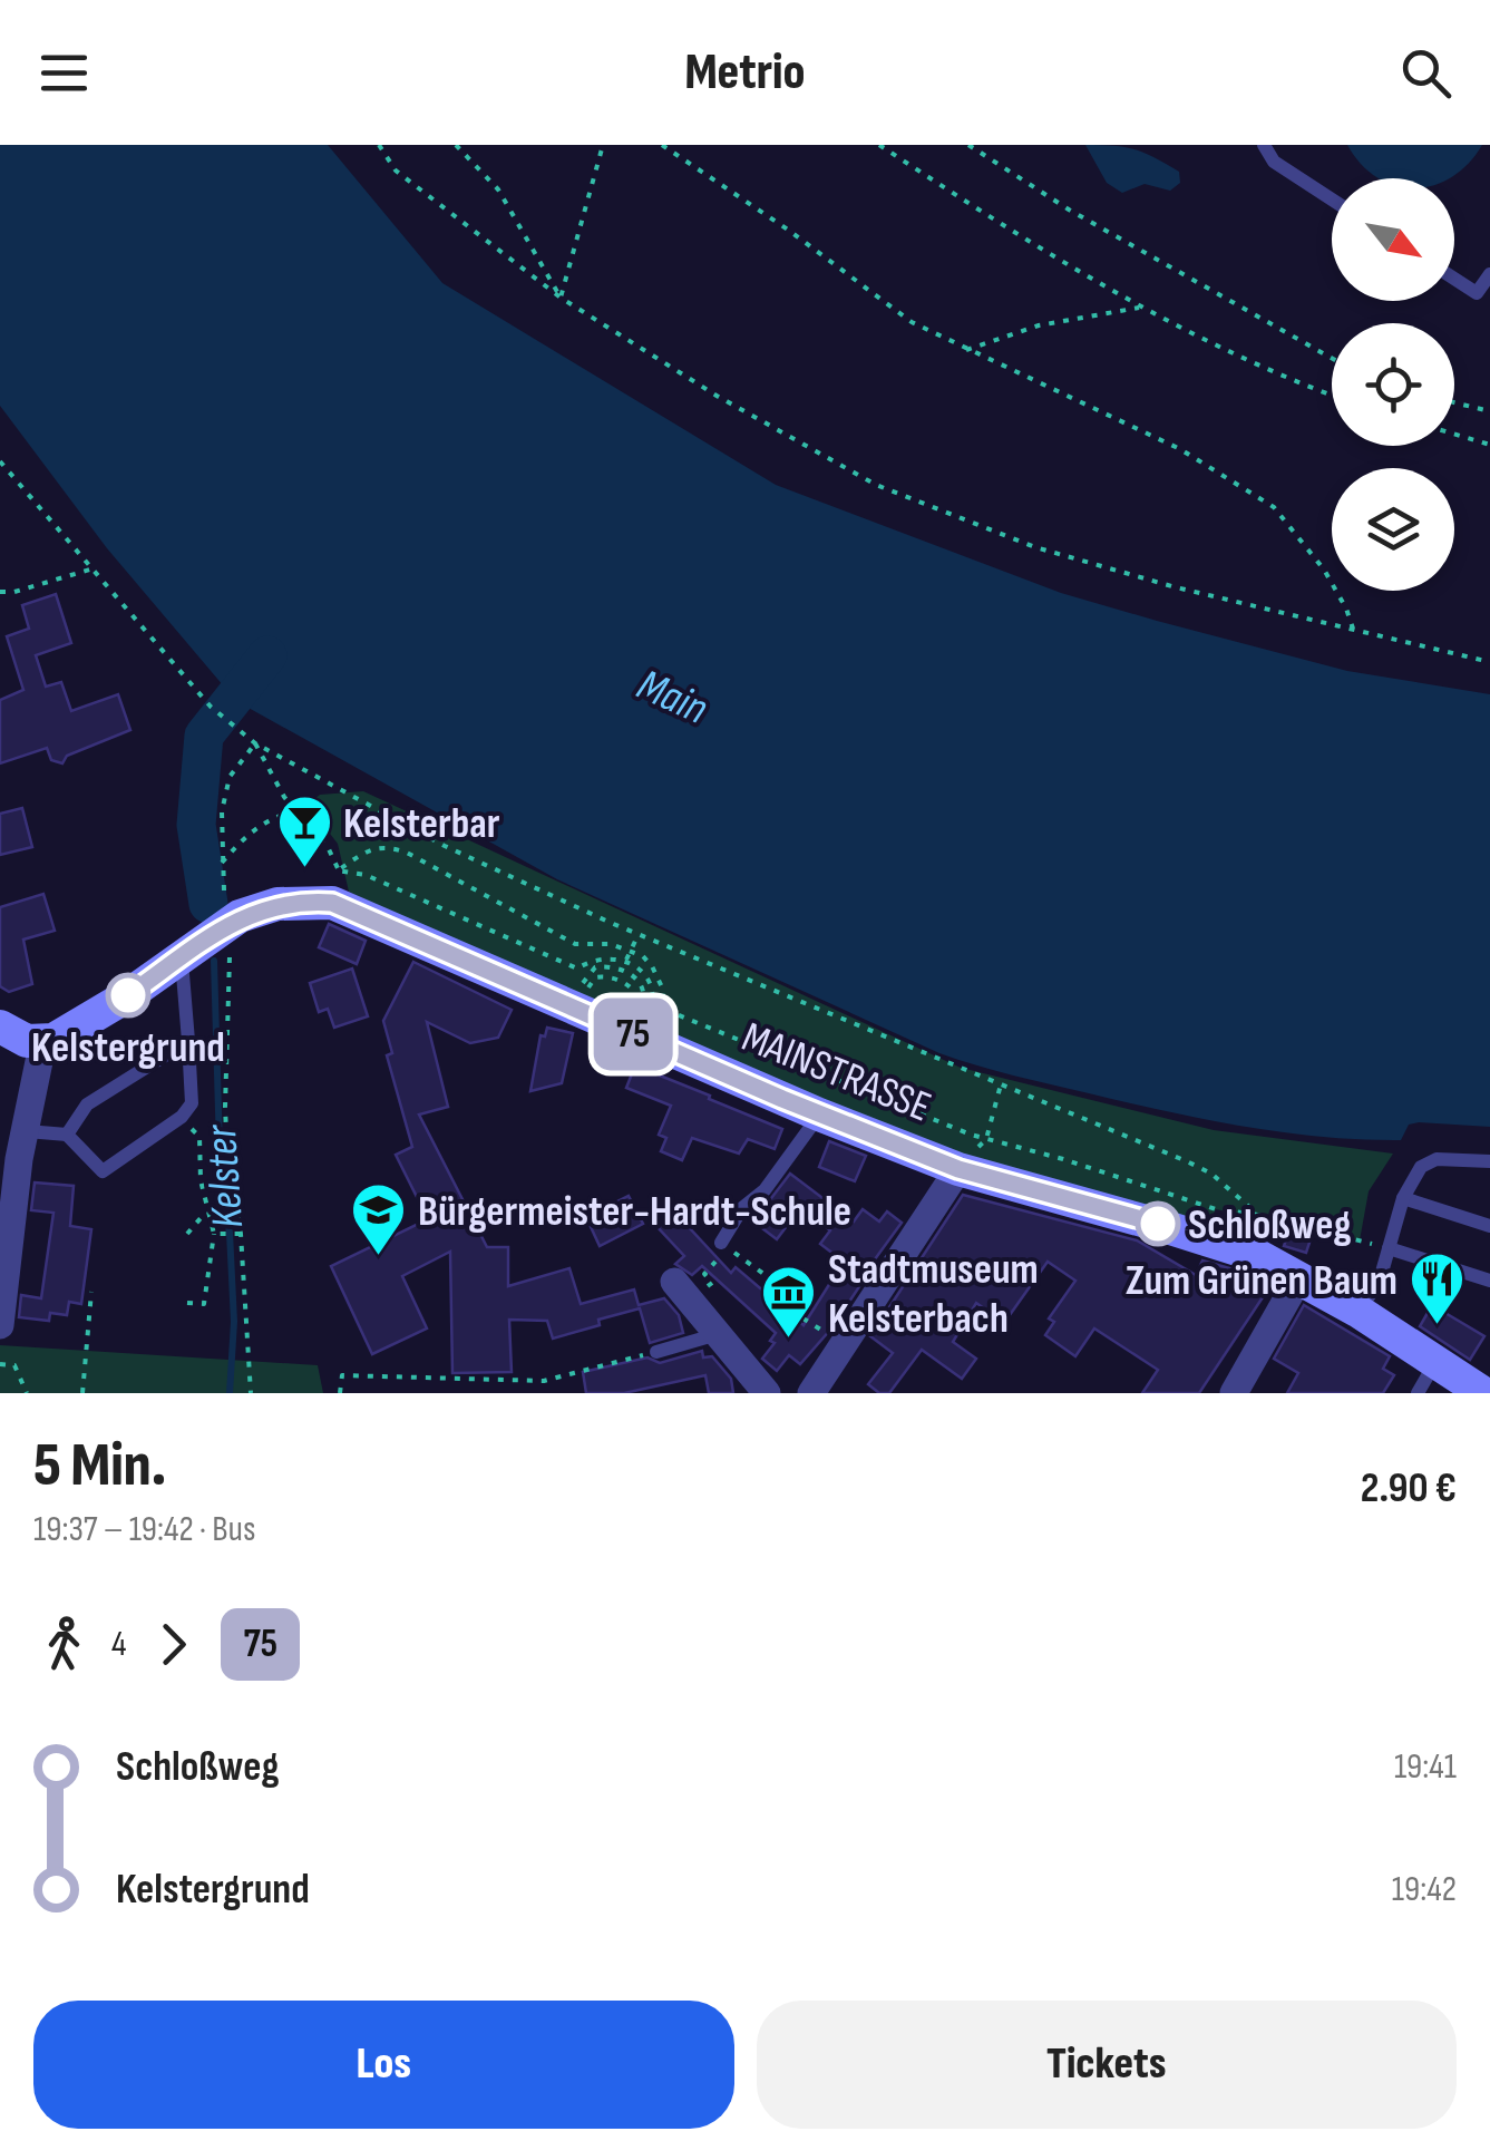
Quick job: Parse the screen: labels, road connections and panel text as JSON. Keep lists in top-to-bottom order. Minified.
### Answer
{"streets":{"street":["MAINSTRASSE"]},"water":["Main","Kelster"],"places":{"bar":["Kelsterbar"],"other":["Kelstergrund","Schloßweg"],"school or university":["Bürgermeister-Hardt-Schule"],"restaurant":["Zum Grünen Baum"],"museum":["Stadtmuseum Kelsterbach"]},"lines":["bus line 75"],"north":"bottom right","page":{"header":"Metrio","on_map":"75","heading":["5 Min.","19:37 – 19:42 · Bus","2.90 €"],"legs":["4","75"],"list":[{"name":"Schloßweg","value":"19:41"},{"name":"Kelstergrund","value":"19:42"}],"buttons":["Los","Tickets"]}}
